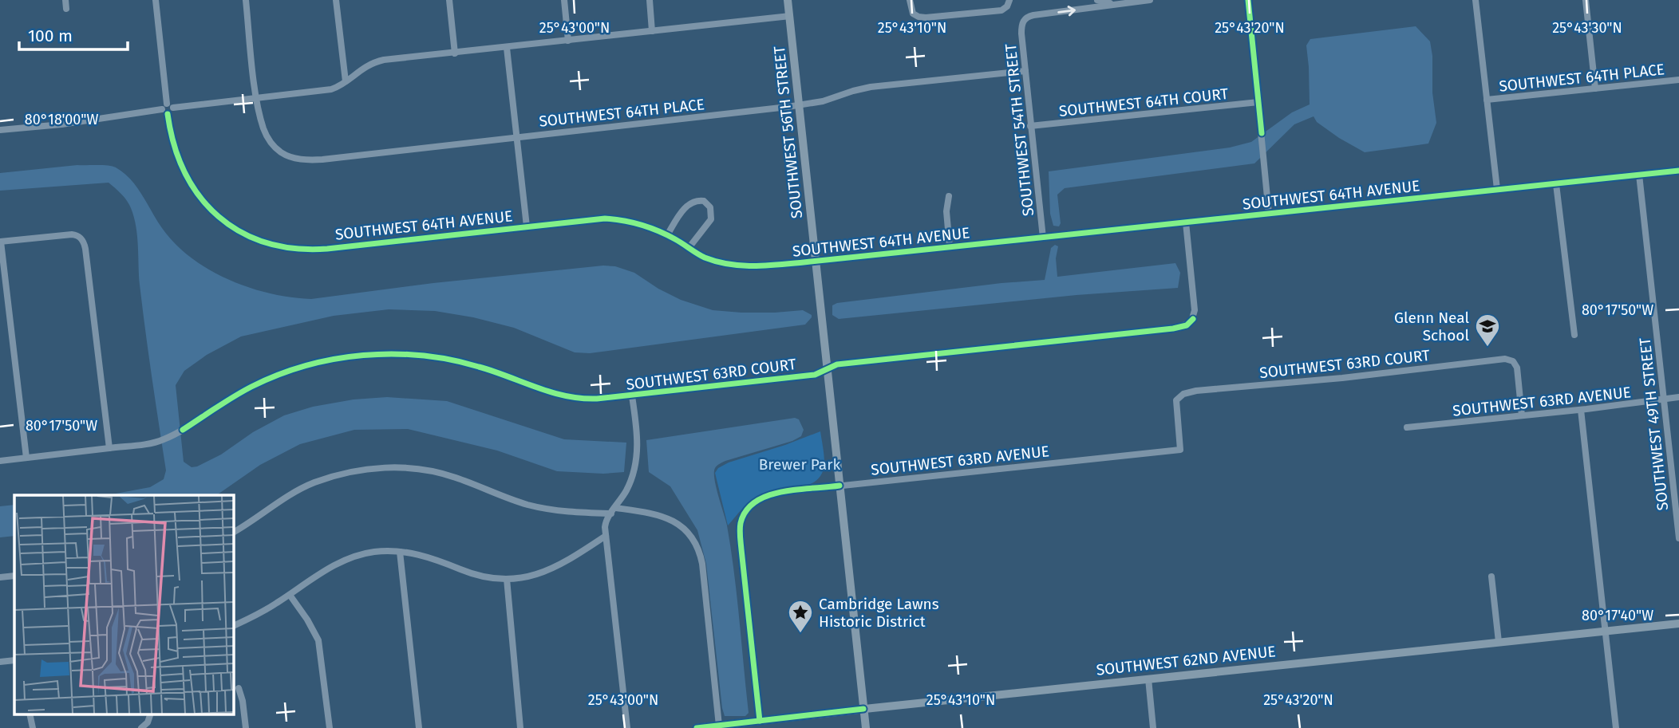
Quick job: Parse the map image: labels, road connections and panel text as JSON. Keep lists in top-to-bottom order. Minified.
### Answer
{"streets":{"street":["SOUTHWEST 64TH PLACE","SOUTHWEST 64TH COURT","SOUTHWEST 54TH STREET","SOUTHWEST 56TH STREET","SOUTHWEST 64TH AVENUE","SOUTHWEST 63RD COURT","SOUTHWEST 63RD AVENUE","SOUTHWEST 49TH STREET","SOUTHWEST 62ND AVENUE"]},"crossings":[["SOUTHWEST 64TH PLACE","SOUTHWEST 54TH STREET"],["SOUTHWEST 64TH PLACE","SOUTHWEST 56TH STREET"],["SOUTHWEST 64TH COURT","SOUTHWEST 54TH STREET"],["SOUTHWEST 54TH STREET","SOUTHWEST 64TH AVENUE"],["SOUTHWEST 56TH STREET","SOUTHWEST 64TH AVENUE"],["SOUTHWEST 56TH STREET","SOUTHWEST 63RD COURT"],["SOUTHWEST 56TH STREET","SOUTHWEST 63RD AVENUE"],["SOUTHWEST 56TH STREET","SOUTHWEST 62ND AVENUE"],["SOUTHWEST 64TH AVENUE","SOUTHWEST 63RD COURT"],["SOUTHWEST 64TH AVENUE","SOUTHWEST 49TH STREET"],["SOUTHWEST 63RD COURT","SOUTHWEST 63RD AVENUE"],["SOUTHWEST 63RD AVENUE","SOUTHWEST 49TH STREET"],["SOUTHWEST 63RD AVENUE","SOUTHWEST 62ND AVENUE"]],"parks":["Brewer Park"],"places":{"school or university":["Glenn Neal School"],"place":["Cambridge Lawns Historic District"]},"scale_bar":"100 m","coordinates":["25°43'00\"N","25°43'10\"N","25°43'20\"N","25°43'30\"N","80°18'00\"W","80°17'50\"W","80°17'40\"W"]}
